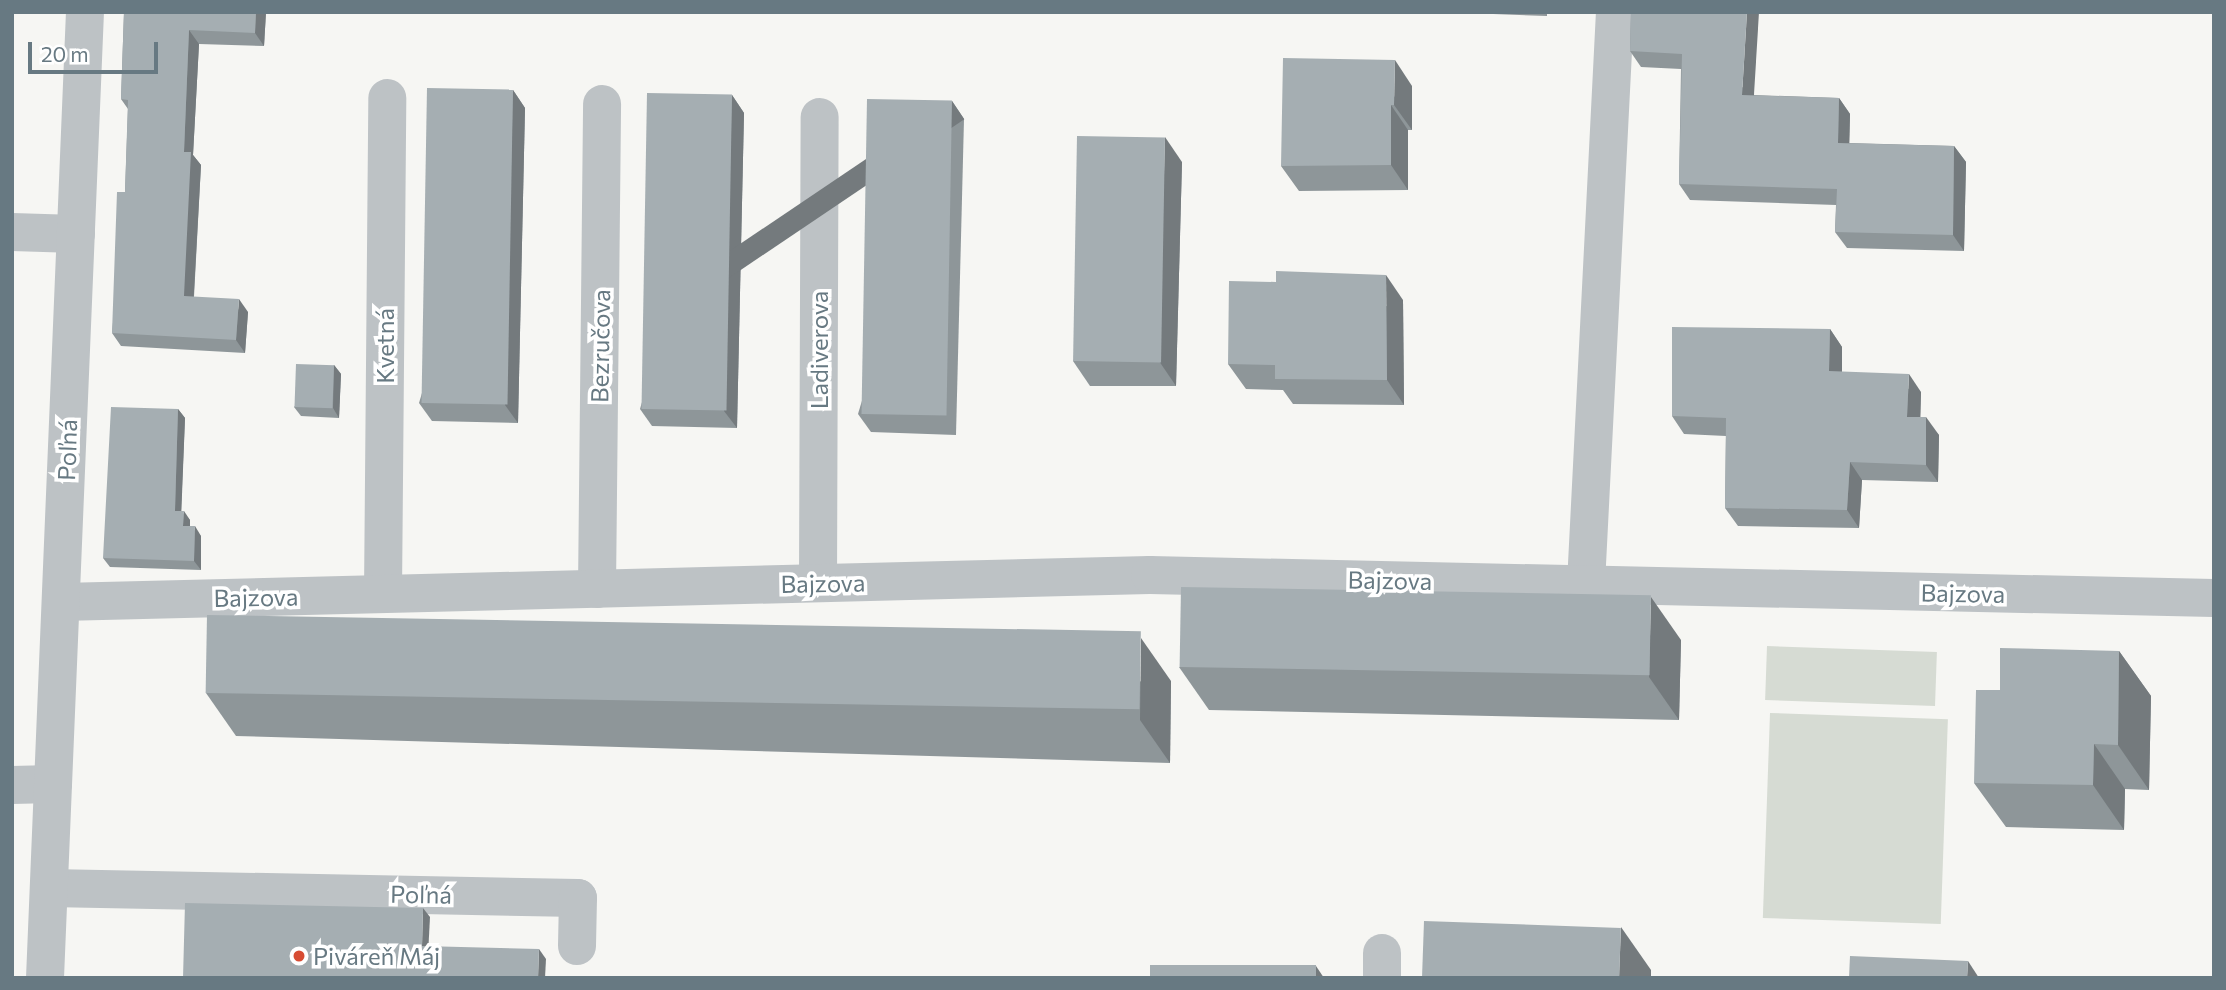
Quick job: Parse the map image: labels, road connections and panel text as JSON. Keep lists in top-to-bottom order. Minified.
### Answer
{"streets":{"street":["Kvetná","Bezručova","Ladiverova","Poľná","Bajzova"]},"crossings":[["Kvetná","Bajzova"],["Bezručova","Bajzova"],["Ladiverova","Bajzova"],["Poľná","Bajzova"]],"places":["Piváreň Máj"],"scale_bar":"20 m"}
